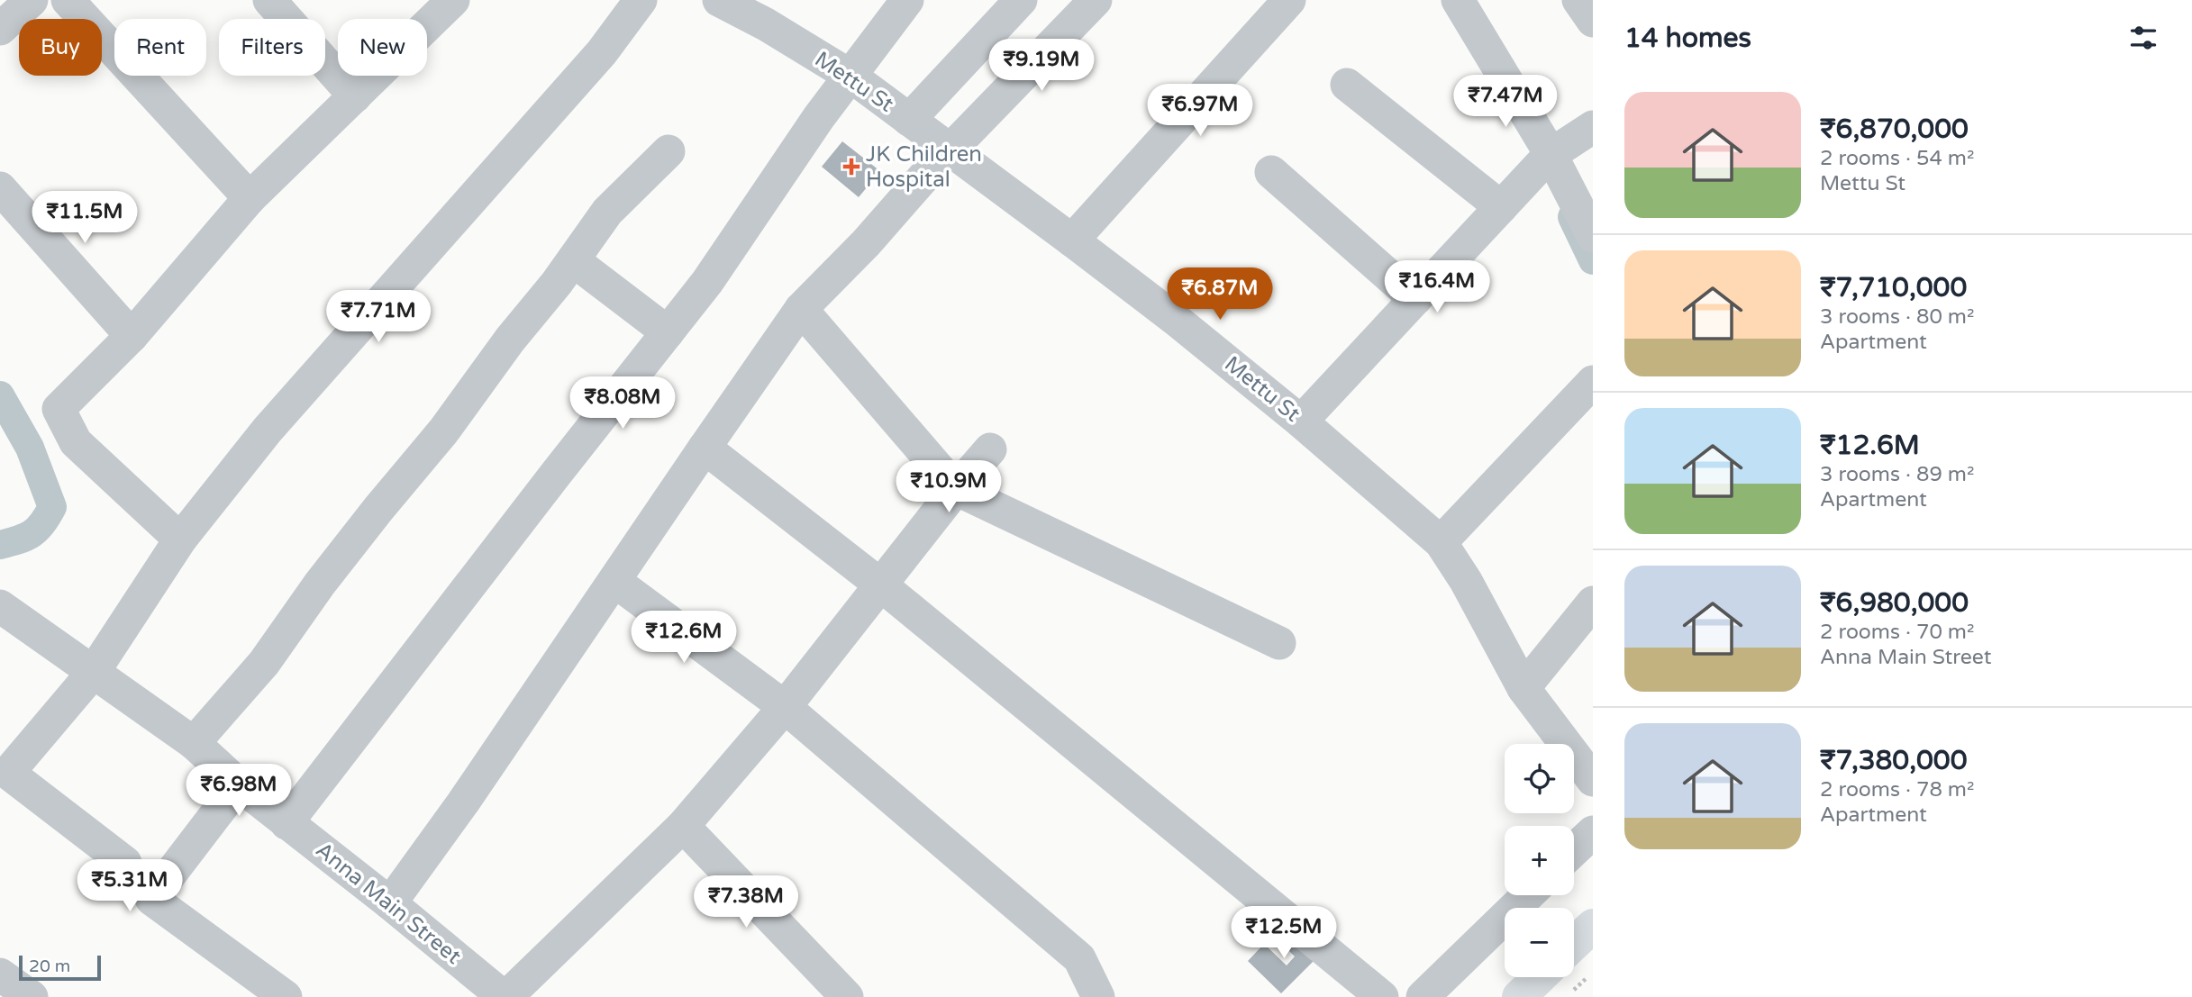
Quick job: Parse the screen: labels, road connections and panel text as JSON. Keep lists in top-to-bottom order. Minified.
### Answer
{"streets":{"street":["Mettu St","Anna Main Street"]},"places":{"health":["JK Children Hospital"]},"scale_bar":"20 m","page":{"heading":"14 homes","chip":["Buy","Rent","Filters","New"],"price":["₹9.19M","₹7.47M","₹6.97M","₹11.5M","₹16.4M","₹6.87M","₹7.71M","₹8.08M","₹10.9M","₹12.6M","₹6.98M","₹5.31M","₹7.38M","₹12.5M"],"list":[{"name":"₹6,870,000","note":"2 rooms · 54 m² · Mettu St"},{"name":"₹7,710,000","note":"3 rooms · 80 m² · Apartment"},{"name":"₹12.6M","note":"3 rooms · 89 m² · Apartment"},{"name":"₹6,980,000","note":"2 rooms · 70 m² · Anna Main Street"},{"name":"₹7,380,000","note":"2 rooms · 78 m² · Apartment"}],"map_buttons":["+","−"],"scale":"20 m"}}
